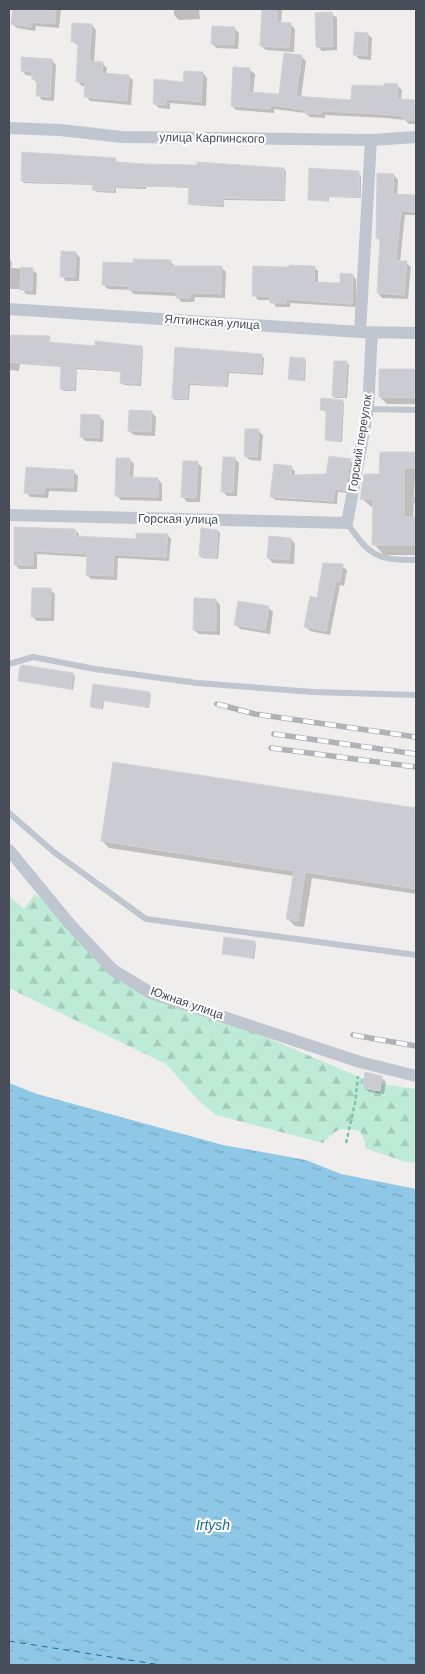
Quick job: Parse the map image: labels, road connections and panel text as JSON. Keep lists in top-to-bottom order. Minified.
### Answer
{"streets":{"street":["улица Карпинского","Ялтинская улица","Горский переулок","Горская улица","Южная улица"]},"crossings":[["улица Карпинского","Горский переулок"],["Ялтинская улица","Горский переулок"],["Горский переулок","Горская улица"]],"water":["Irtysh"]}
